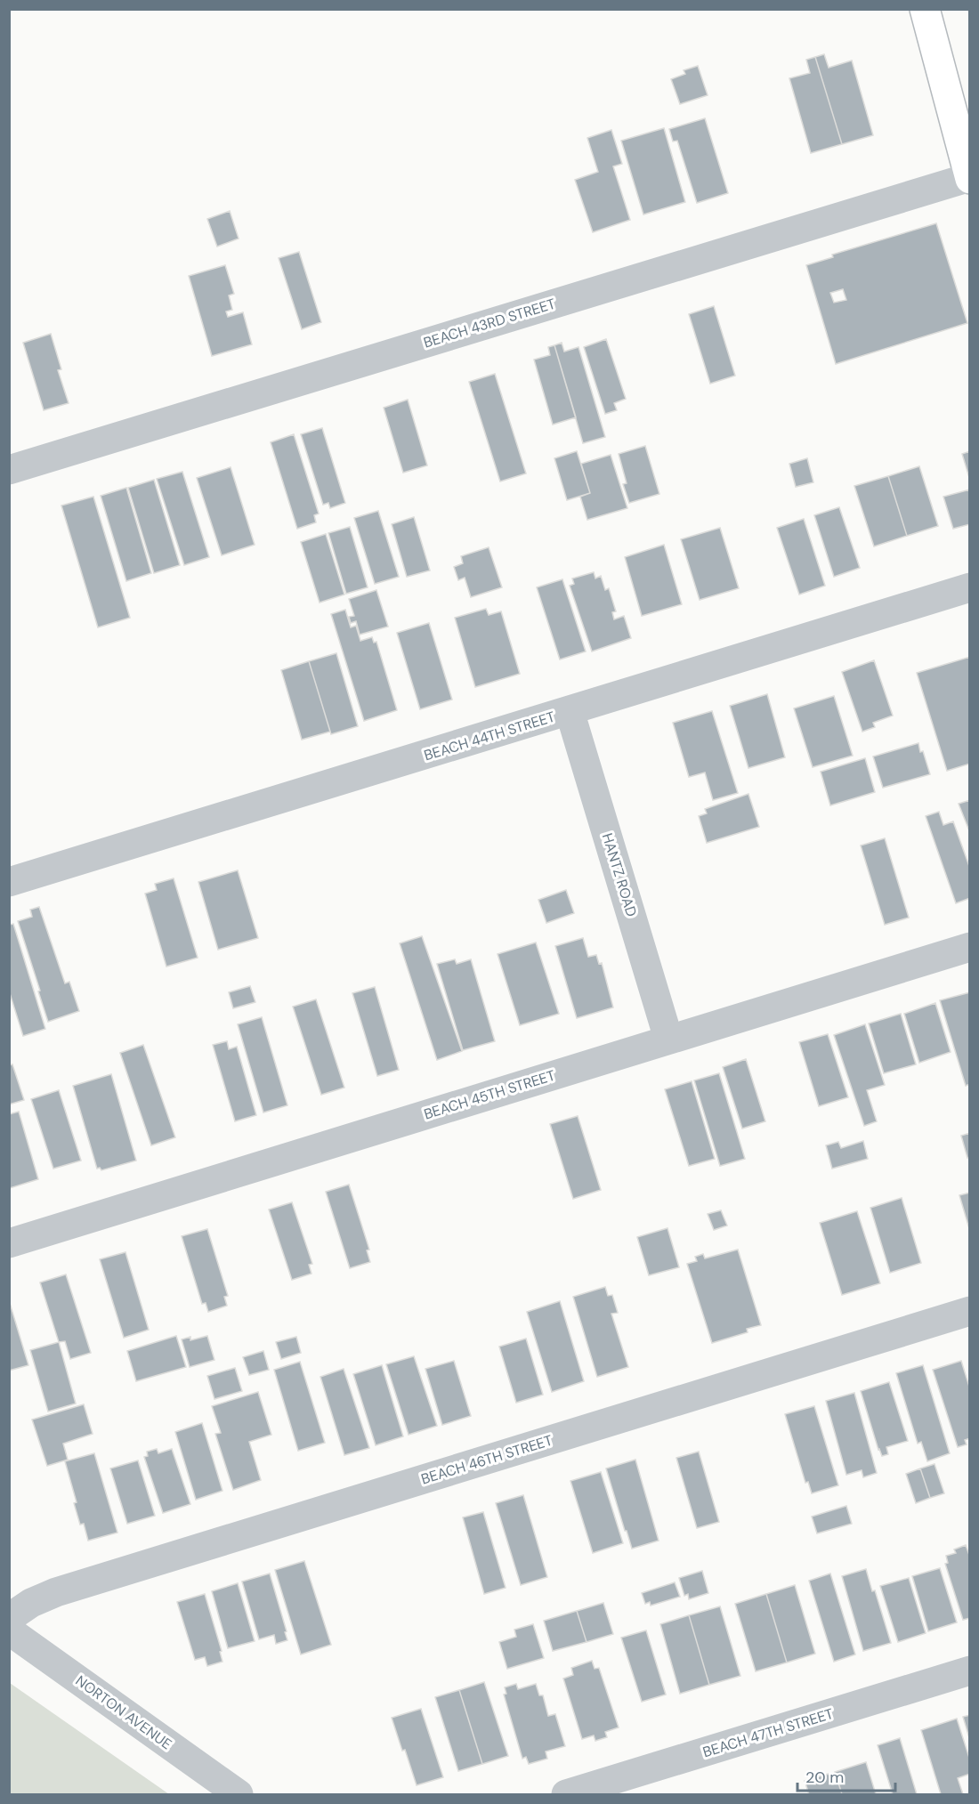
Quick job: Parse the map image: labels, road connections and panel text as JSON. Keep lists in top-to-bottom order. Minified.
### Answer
{"streets":{"street":["BEACH 43RD STREET","BEACH 44TH STREET","HANTZ ROAD","BEACH 45TH STREET","BEACH 46TH STREET","NORTON AVENUE","BEACH 47TH STREET"]},"crossings":[["BEACH 44TH STREET","HANTZ ROAD"],["HANTZ ROAD","BEACH 45TH STREET"]],"scale_bar":"20 m"}
